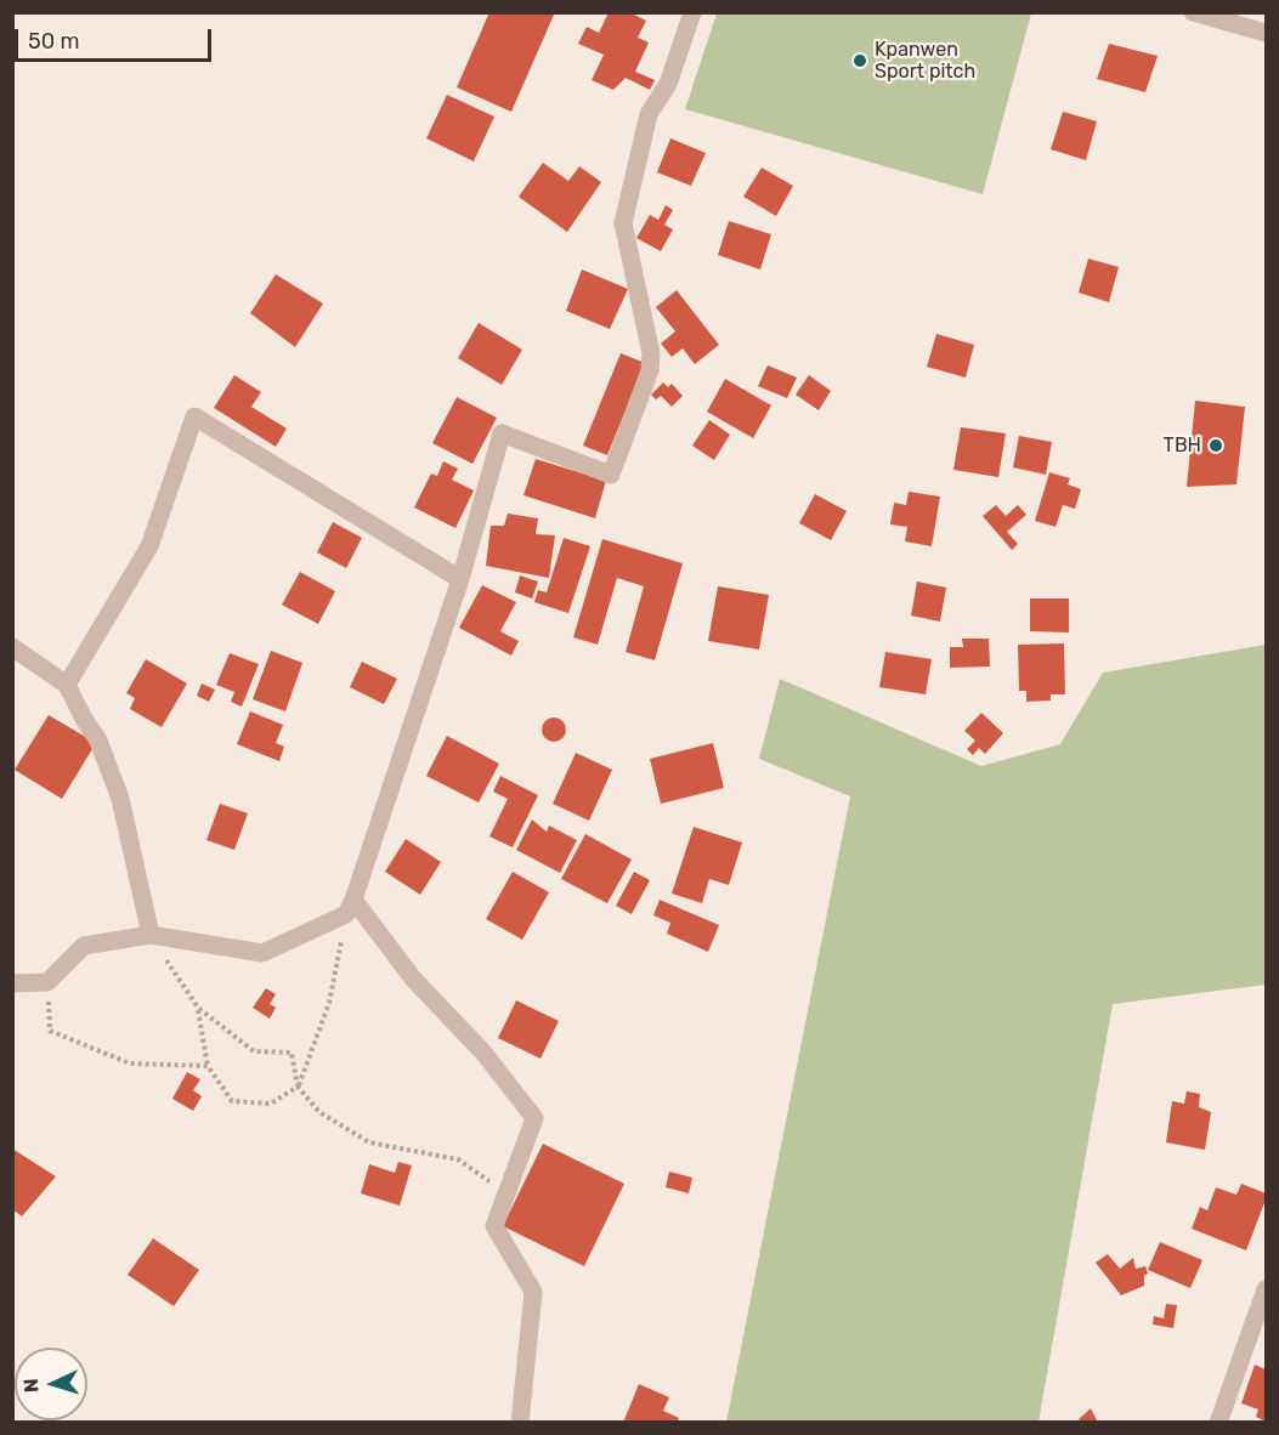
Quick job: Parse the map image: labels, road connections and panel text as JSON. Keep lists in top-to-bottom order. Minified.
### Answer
{"places":["Kpanwen Sport pitch","TBH"],"scale_bar":"50 m","north":"left"}
